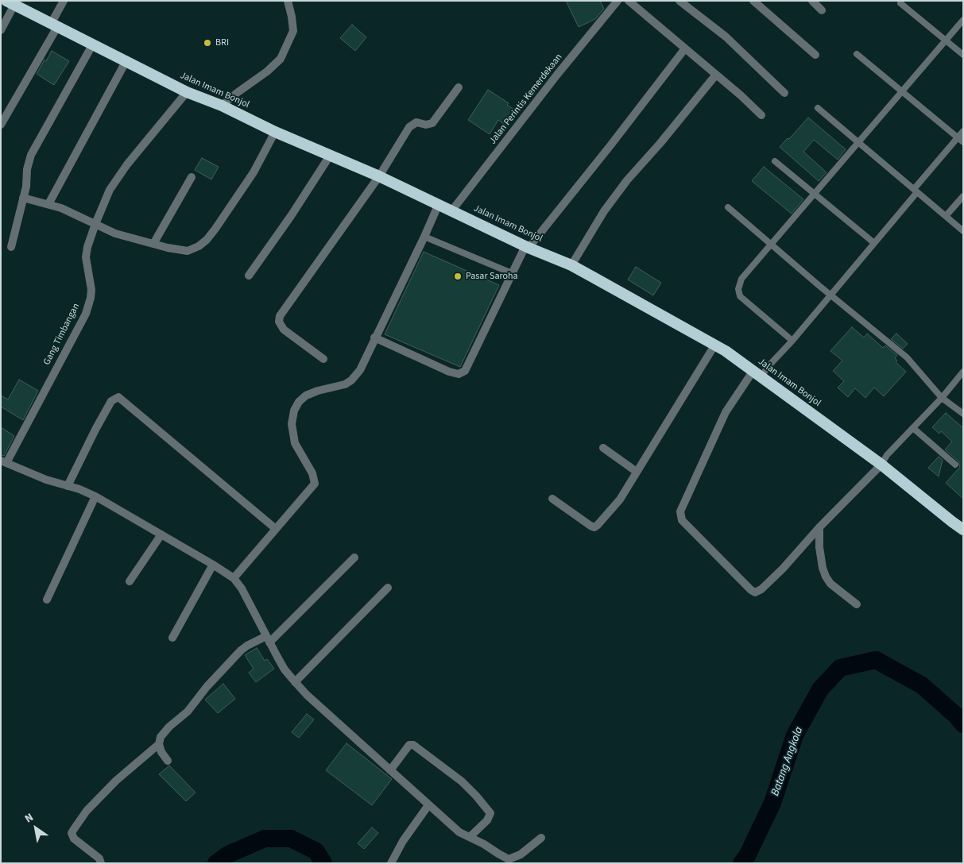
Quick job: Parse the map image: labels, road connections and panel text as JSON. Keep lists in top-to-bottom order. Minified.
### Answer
{"streets":{"highway":["Jalan Imam Bonjol"],"street":["Jalan Perintis Kemerdekaan","Gang Timbangan"]},"crossings":[["Jalan Imam Bonjol","Jalan Perintis Kemerdekaan"],["Jalan Imam Bonjol","Gang Timbangan"]],"water":["Batang Angkola"],"places":["BRI","Pasar Saroha"],"north":"top left"}
